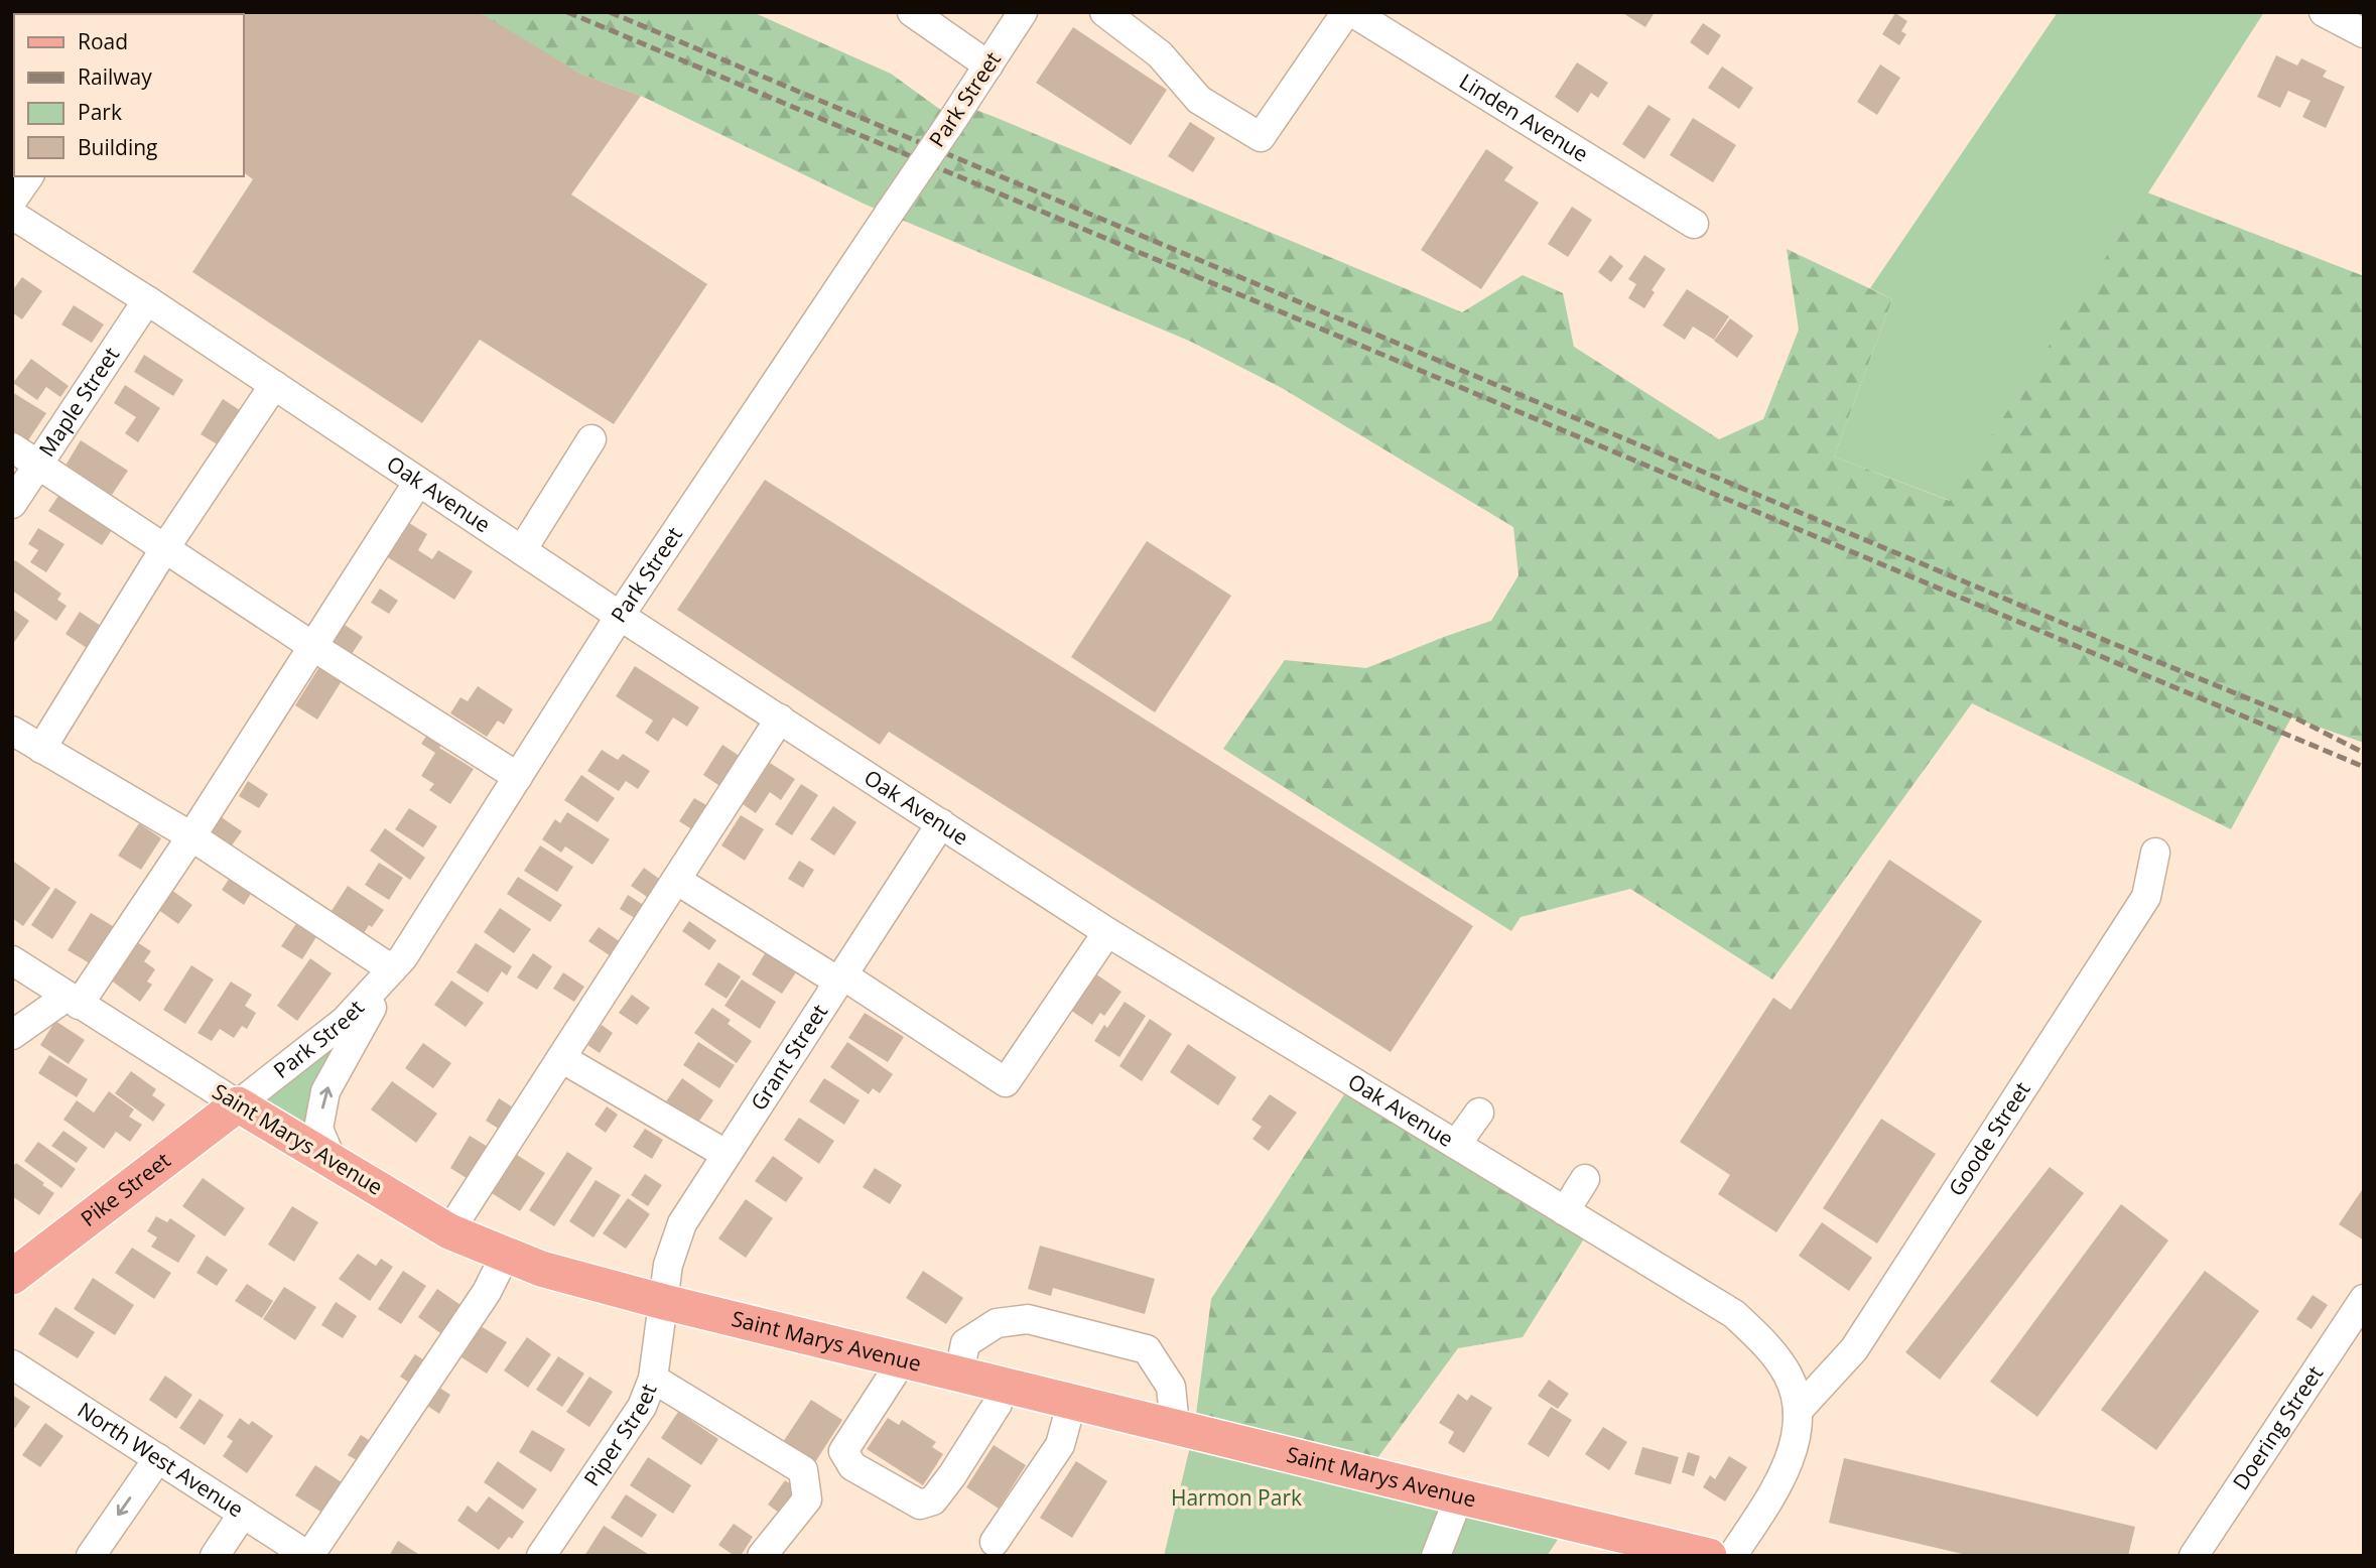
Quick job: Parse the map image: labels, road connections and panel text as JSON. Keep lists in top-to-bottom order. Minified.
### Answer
{"streets":{"main road":["Saint Marys Avenue","Pike Street"],"street":["Park Street","Linden Avenue","Maple Street","Oak Avenue","Grant Street","Goode Street","Doering Street","Piper Street","North West Avenue"]},"crossings":[["Park Street","Oak Avenue"],["Park Street","Saint Marys Avenue"],["Park Street","Pike Street"],["Maple Street","Oak Avenue"],["Oak Avenue","Grant Street"],["Oak Avenue","Goode Street"],["Grant Street","Saint Marys Avenue"],["Grant Street","Piper Street"],["Saint Marys Avenue","Pike Street"],["Saint Marys Avenue","Piper Street"]],"parks":["Harmon Park"],"legend":["Road","Railway","Park","Building"]}
